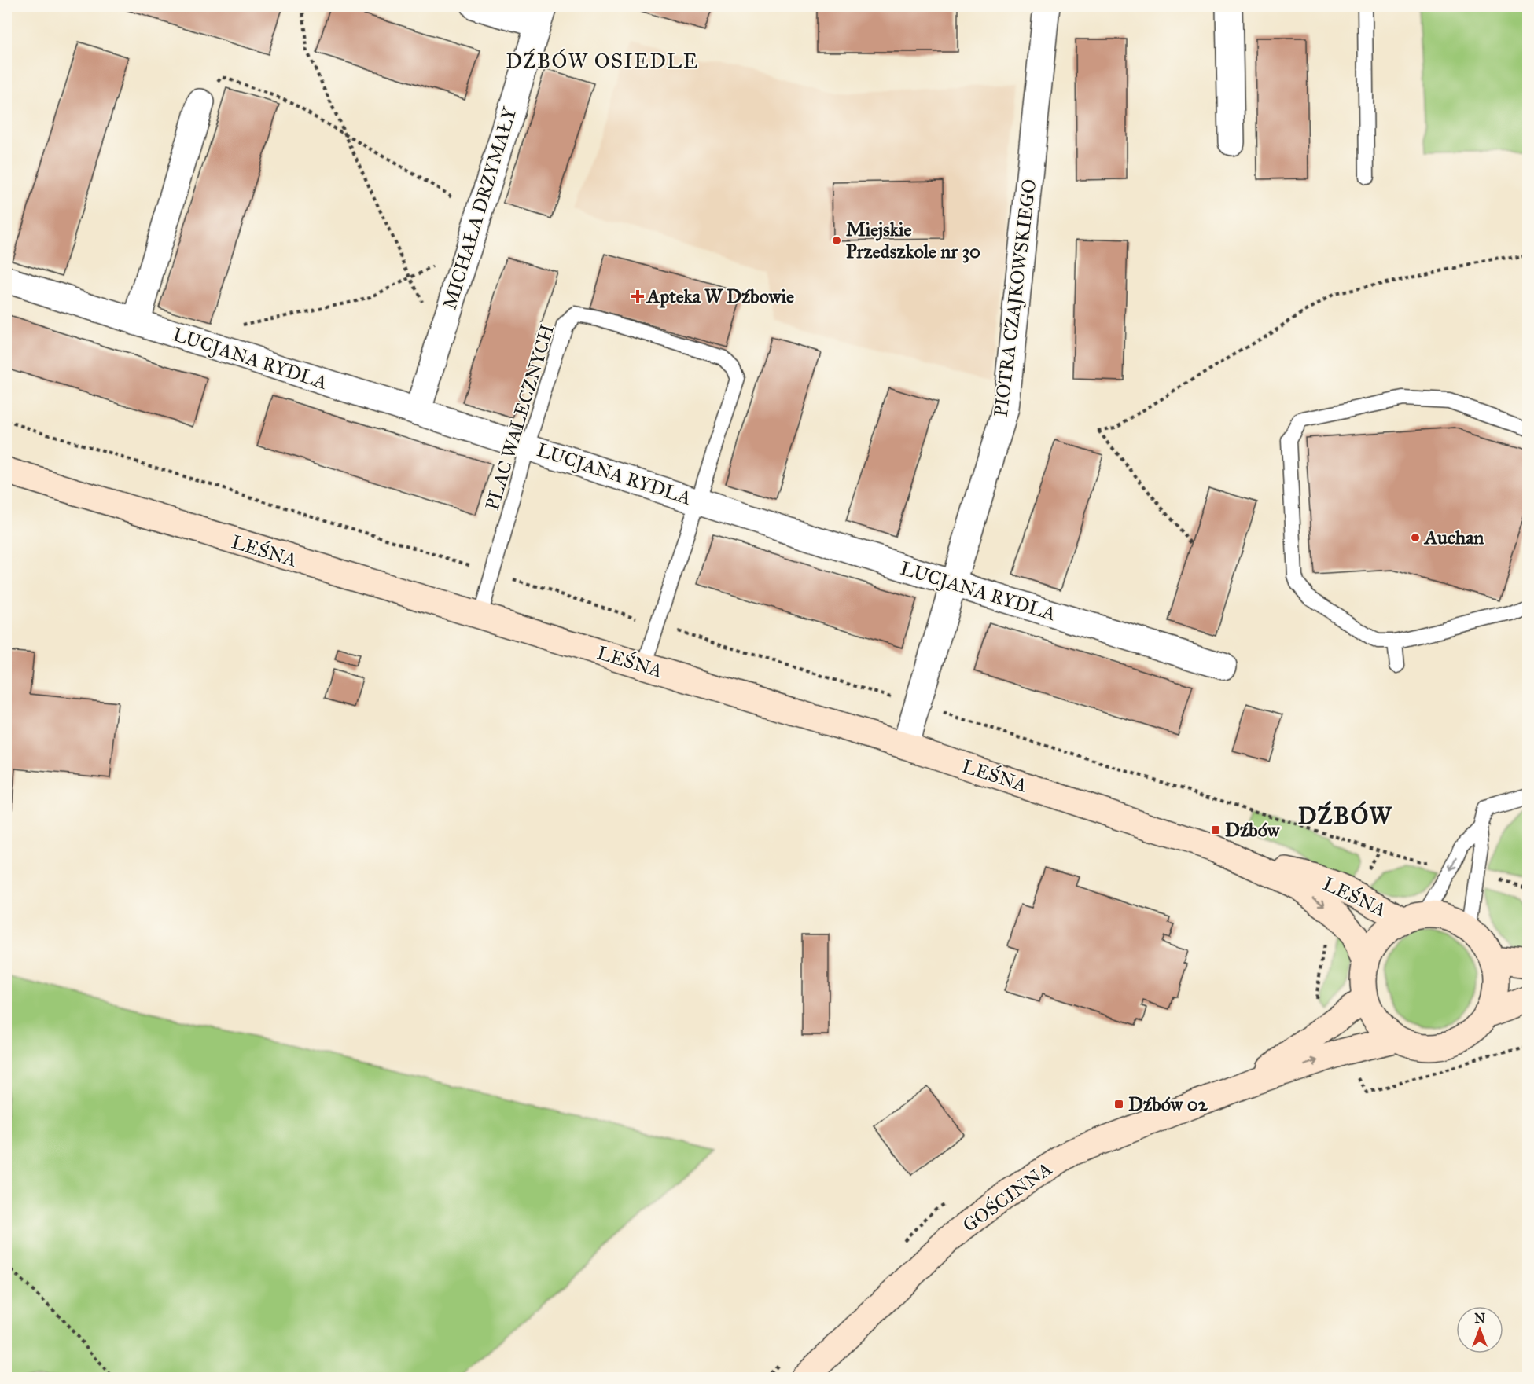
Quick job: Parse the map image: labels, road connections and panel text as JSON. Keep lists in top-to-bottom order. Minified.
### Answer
{"streets":{"street":["MICHAŁA DRZYMAŁY","PIOTRA CZAJKOWSKIEGO","LUCJANA RYDLA","LEŚNA","GOŚCINNA"],"lane":["PLAC WALECZNYCH"]},"crossings":[["MICHAŁA DRZYMAŁY","LUCJANA RYDLA"],["PIOTRA CZAJKOWSKIEGO","LUCJANA RYDLA"],["PIOTRA CZAJKOWSKIEGO","LEŚNA"],["LUCJANA RYDLA","PLAC WALECZNYCH"],["PLAC WALECZNYCH","LEŚNA"],["LEŚNA","GOŚCINNA"]],"districts":["DŹBÓW OSIEDLE","DŹBÓW"],"places":{"other":["Miejskie Przedszkole nr 30","Auchan"],"health":["Apteka W Dźbowie"],"transit":["Dźbów","Dźbów 02"]},"north":"top"}
